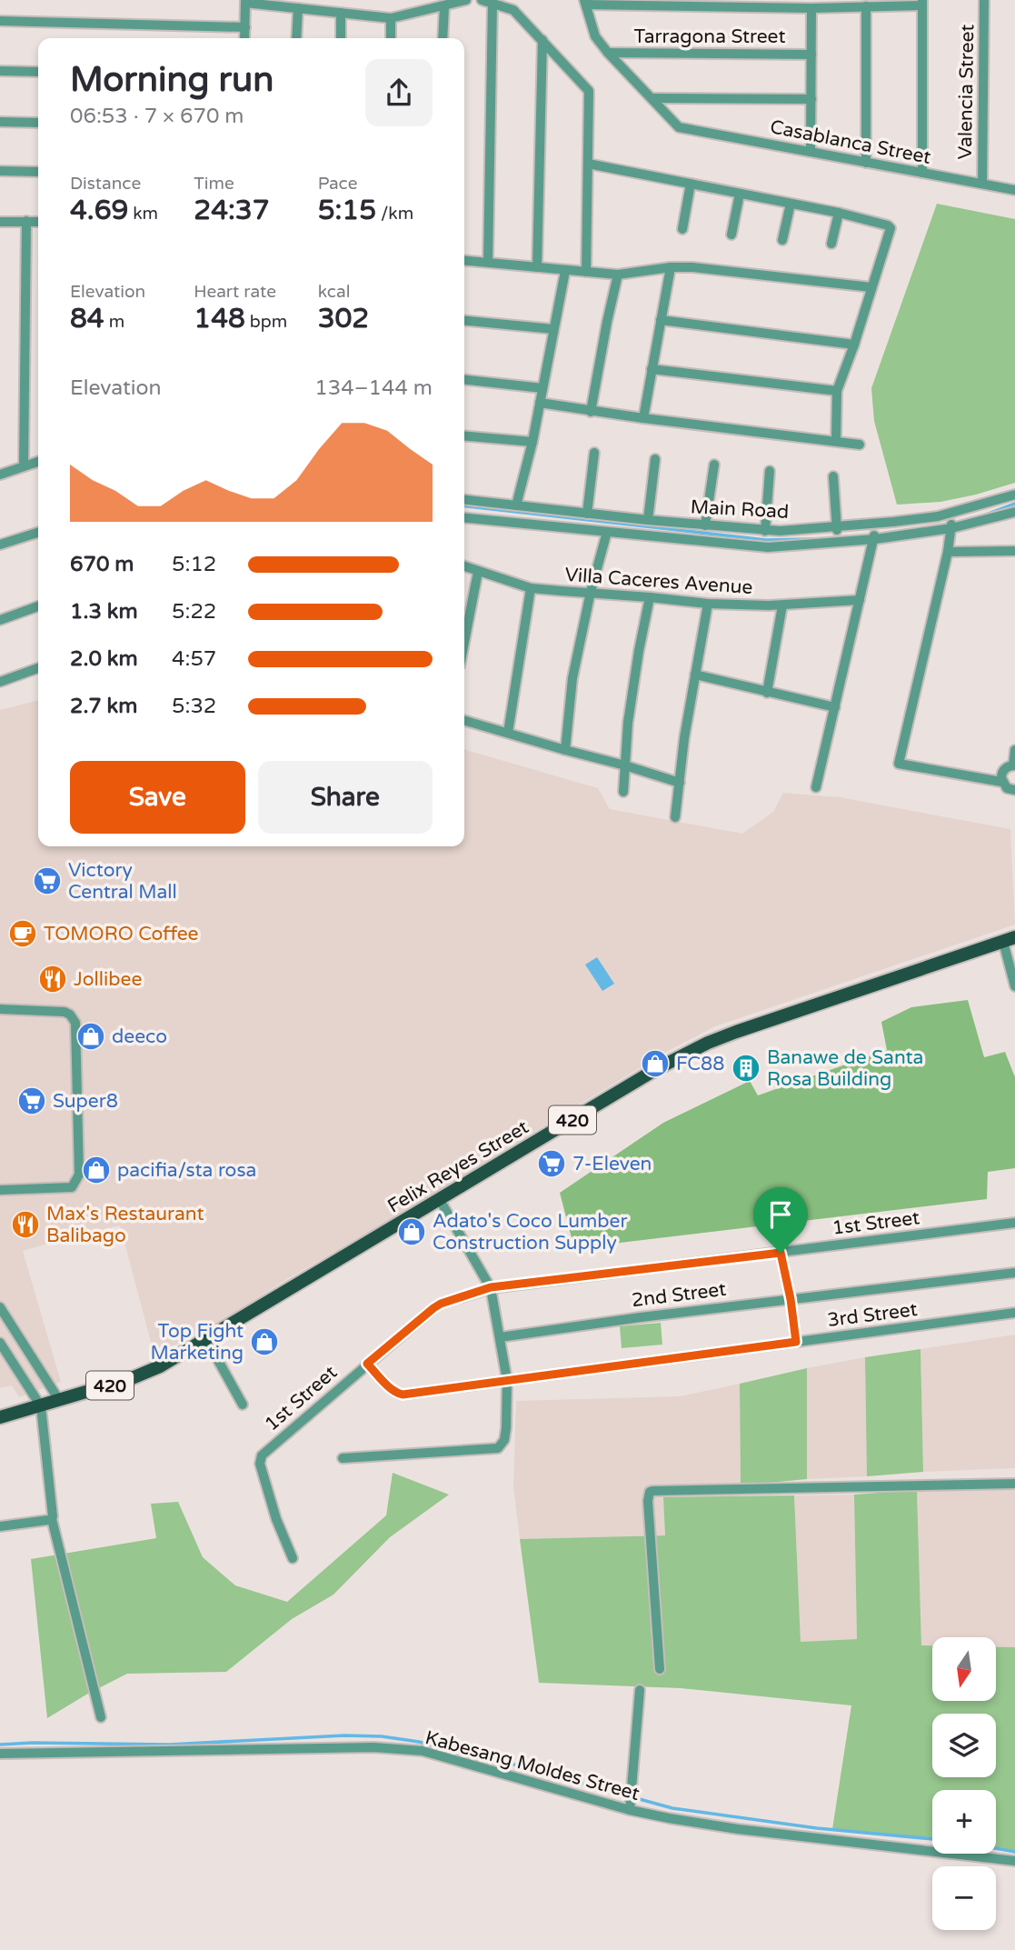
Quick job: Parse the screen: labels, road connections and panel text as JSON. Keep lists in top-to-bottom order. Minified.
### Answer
{"streets":{"main road":["420","Felix Reyes Street"],"street":["Tarragona Street","Valencia Street","Casablanca Street","Main Road","Villa Caceres Avenue","1st Street","2nd Street","3rd Street","Kabesang Moldes Street"]},"crossings":[["Valencia Street","Casablanca Street"],["1st Street","3rd Street"]],"places":{"supermarket":["Victory Central Mall","Super8","7-Eleven"],"cafe":["TOMORO Coffee"],"restaurant":["Jollibee","Max's Restaurant Balibago"],"shop":["deeco","FC88","pacifia/sta rosa","Adato's Coco Lumber Construction Supply","Top Fight Marketing"],"building":["Banawe de Santa Rosa Building"]},"north":"bottom","page":{"heading":["Morning run","06:53 · 7 × 670 m"],"stats":[["Distance","4.69 km"],["Time","24:37"],["Pace","5:15 /km"],["Elevation","84 m"],["Heart rate","148 bpm"],["kcal","302"]],"chart":["Elevation","134–144 m"],"list":[{"name":"670 m","note":"5:12"},{"name":"1.3 km","note":"5:22"},{"name":"2.0 km","note":"4:57"},{"name":"2.7 km","note":"5:32"}],"buttons":["Save","Share"],"map_buttons":["+","−"]}}
